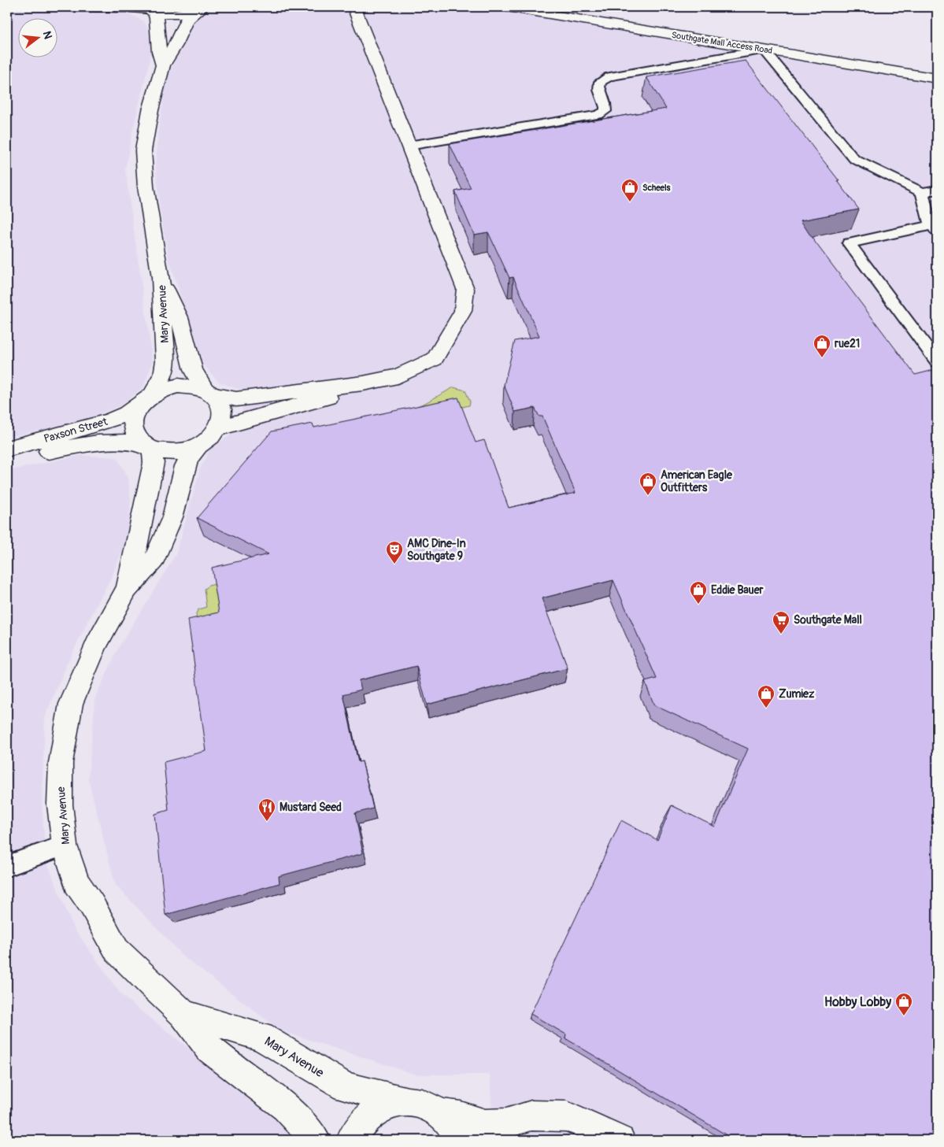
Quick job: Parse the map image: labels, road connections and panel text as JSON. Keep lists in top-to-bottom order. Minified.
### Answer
{"streets":{"street":["Southgate Mall Access Road","Mary Avenue","Paxson Street"]},"crossings":[["Mary Avenue","Paxson Street"]],"places":{"shop":["Scheels","rue21","American Eagle Outfitters","Eddie Bauer","Zumiez","Hobby Lobby"],"theatre":["AMC Dine-In Southgate 9"],"supermarket":["Southgate Mall"],"restaurant":["Mustard Seed"]},"north":"right"}
